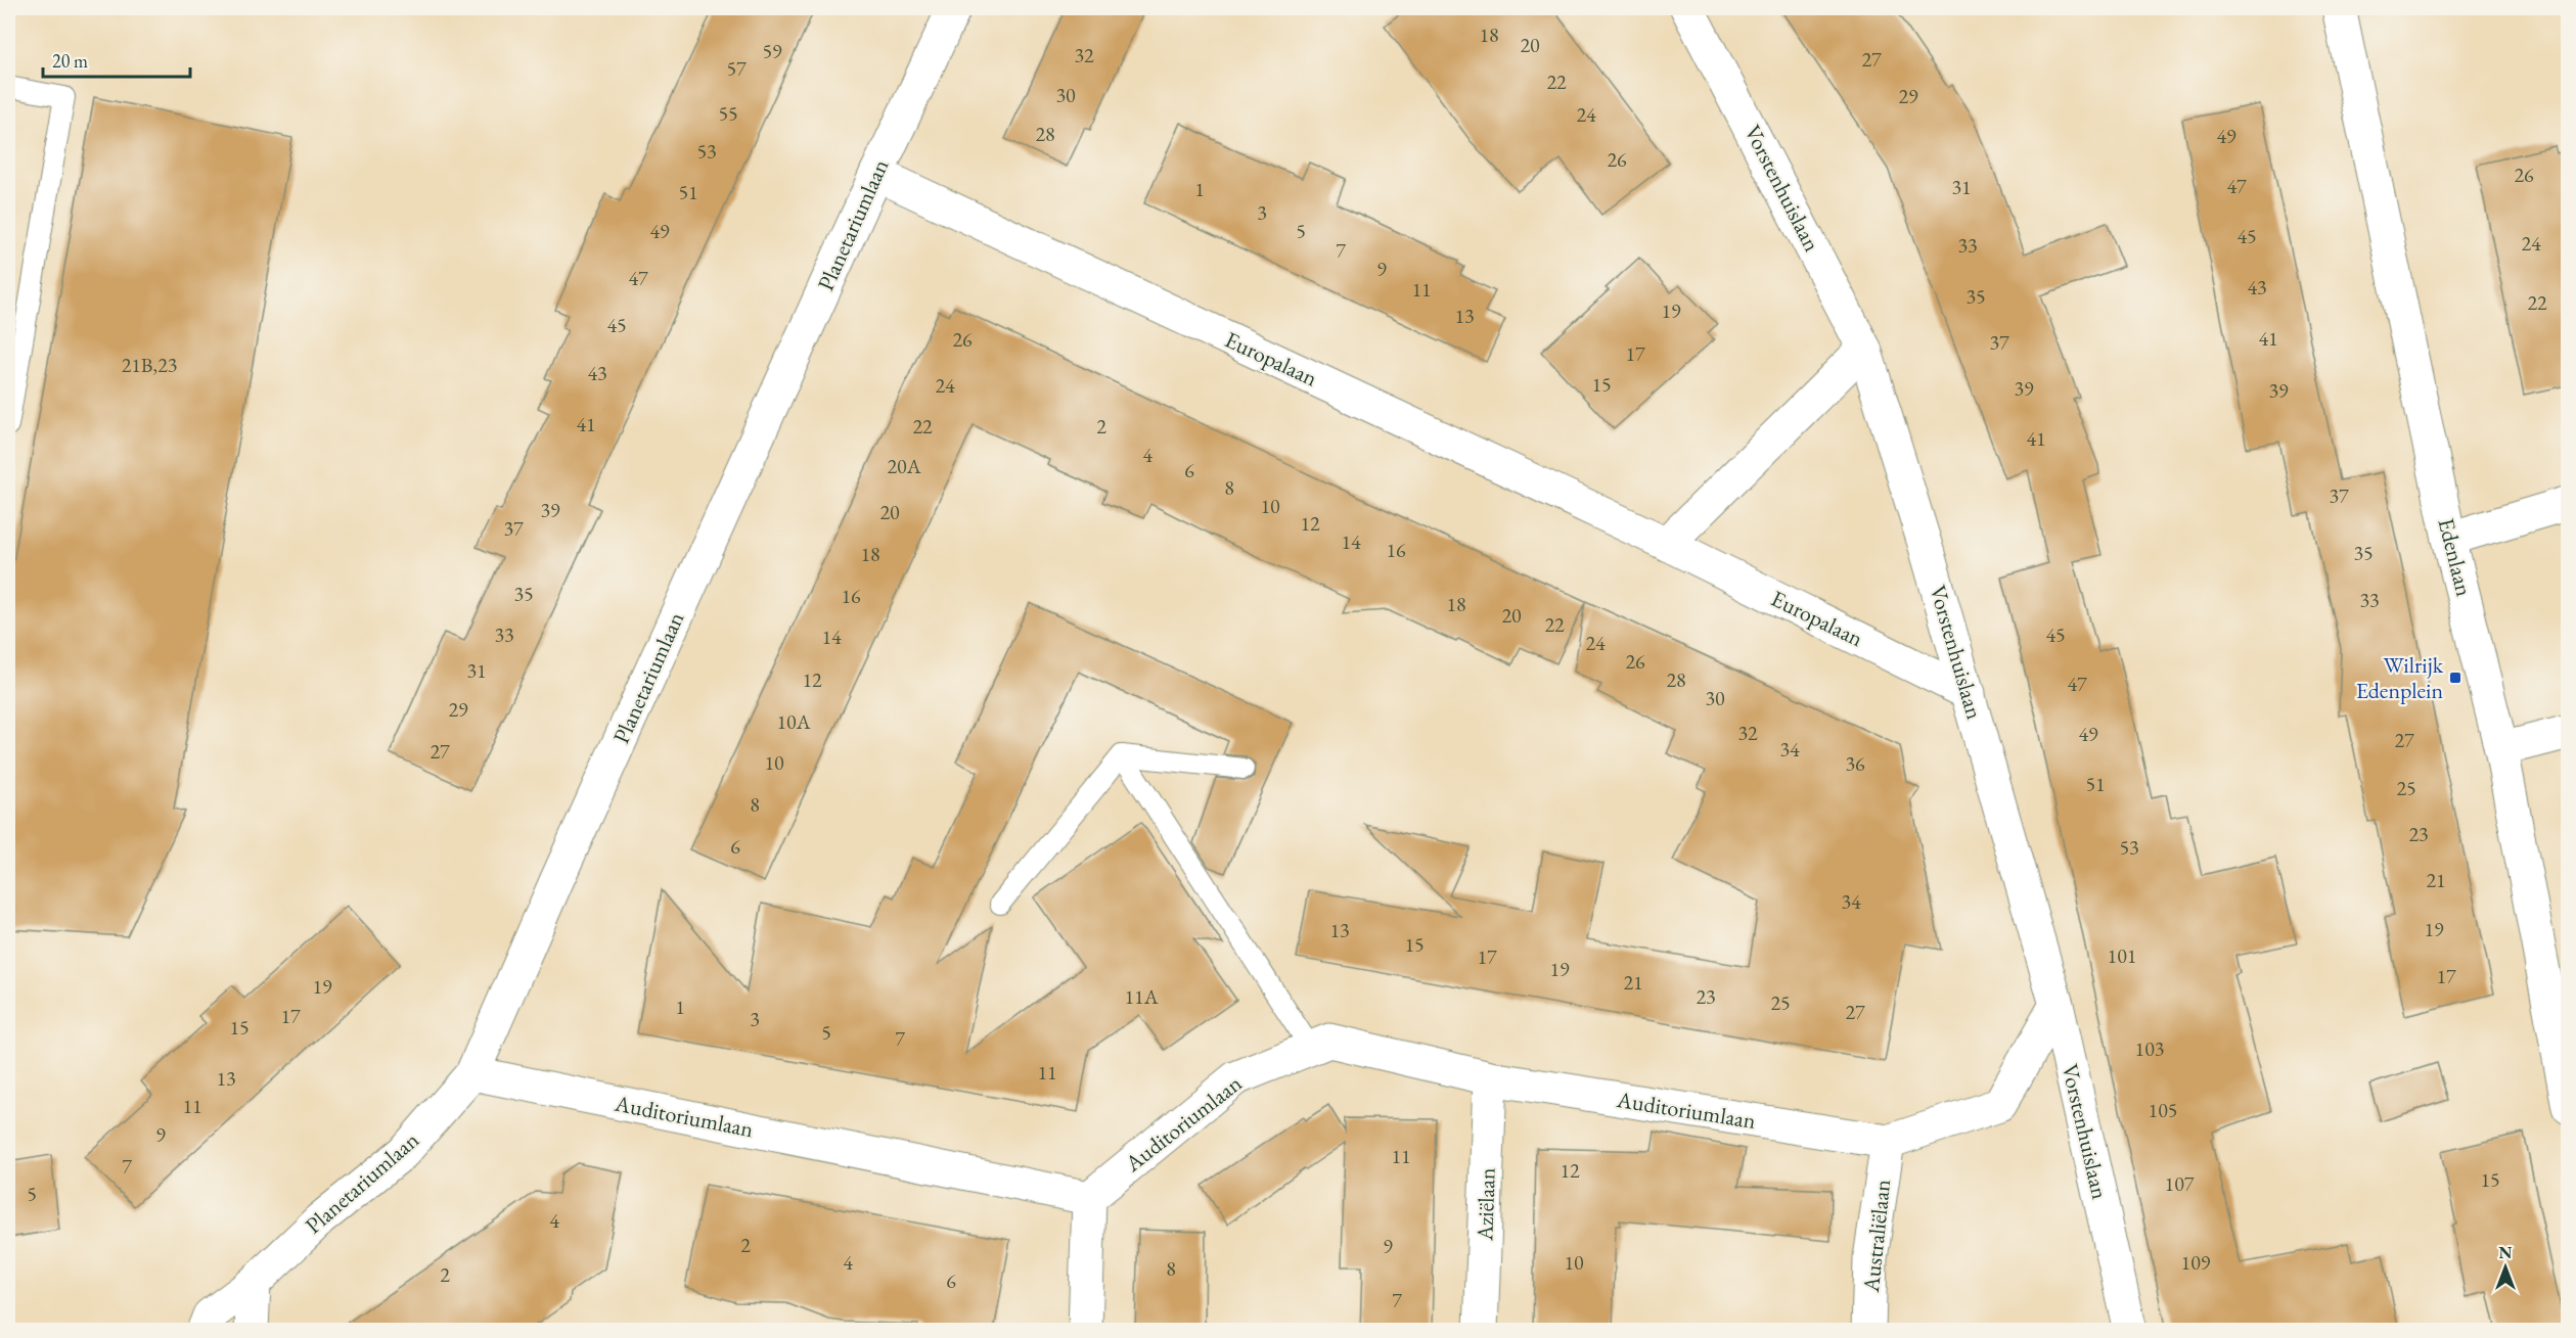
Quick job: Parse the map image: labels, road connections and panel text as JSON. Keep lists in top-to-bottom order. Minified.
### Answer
{"streets":{"street":["Vorstenhuislaan","Planetariumlaan","Europalaan","Edenlaan","Auditoriumlaan","Aziëlaan","Australiëlaan"]},"crossings":[["Vorstenhuislaan","Europalaan"],["Vorstenhuislaan","Auditoriumlaan"],["Planetariumlaan","Europalaan"],["Planetariumlaan","Auditoriumlaan"],["Auditoriumlaan","Aziëlaan"],["Auditoriumlaan","Australiëlaan"]],"places":{"transit":["Wilrijk Edenplein"]},"house_numbers":["18","20","59","32","27","57","22","30","29","55","24","28","49","53","26","26","47","31","1","51","3","49","5","45","24","33","7","9","47","43","11","35","22","19","13","45","41","26","37","17","21B,23","43","15","24","39","39","41","22","2","41","4","20A","6","8","37","10","39","20","12","37","14","16","35","18","35","16","33","18","20","22","33","45","14","24","26","31","12","28","47","30","29","10A","32","49","27","34","27","10","36","51","25","8","23","6","53","21","34","19","13","15","101","17","19","17","21","19","11A","23","25","1","27","17","3","15","5","7","103","11","13","11","105","9","11","7","12","15","107","5","4","2","9","4","10","109","8","2","6","7"],"scale_bar":"20 m","north":"top"}
